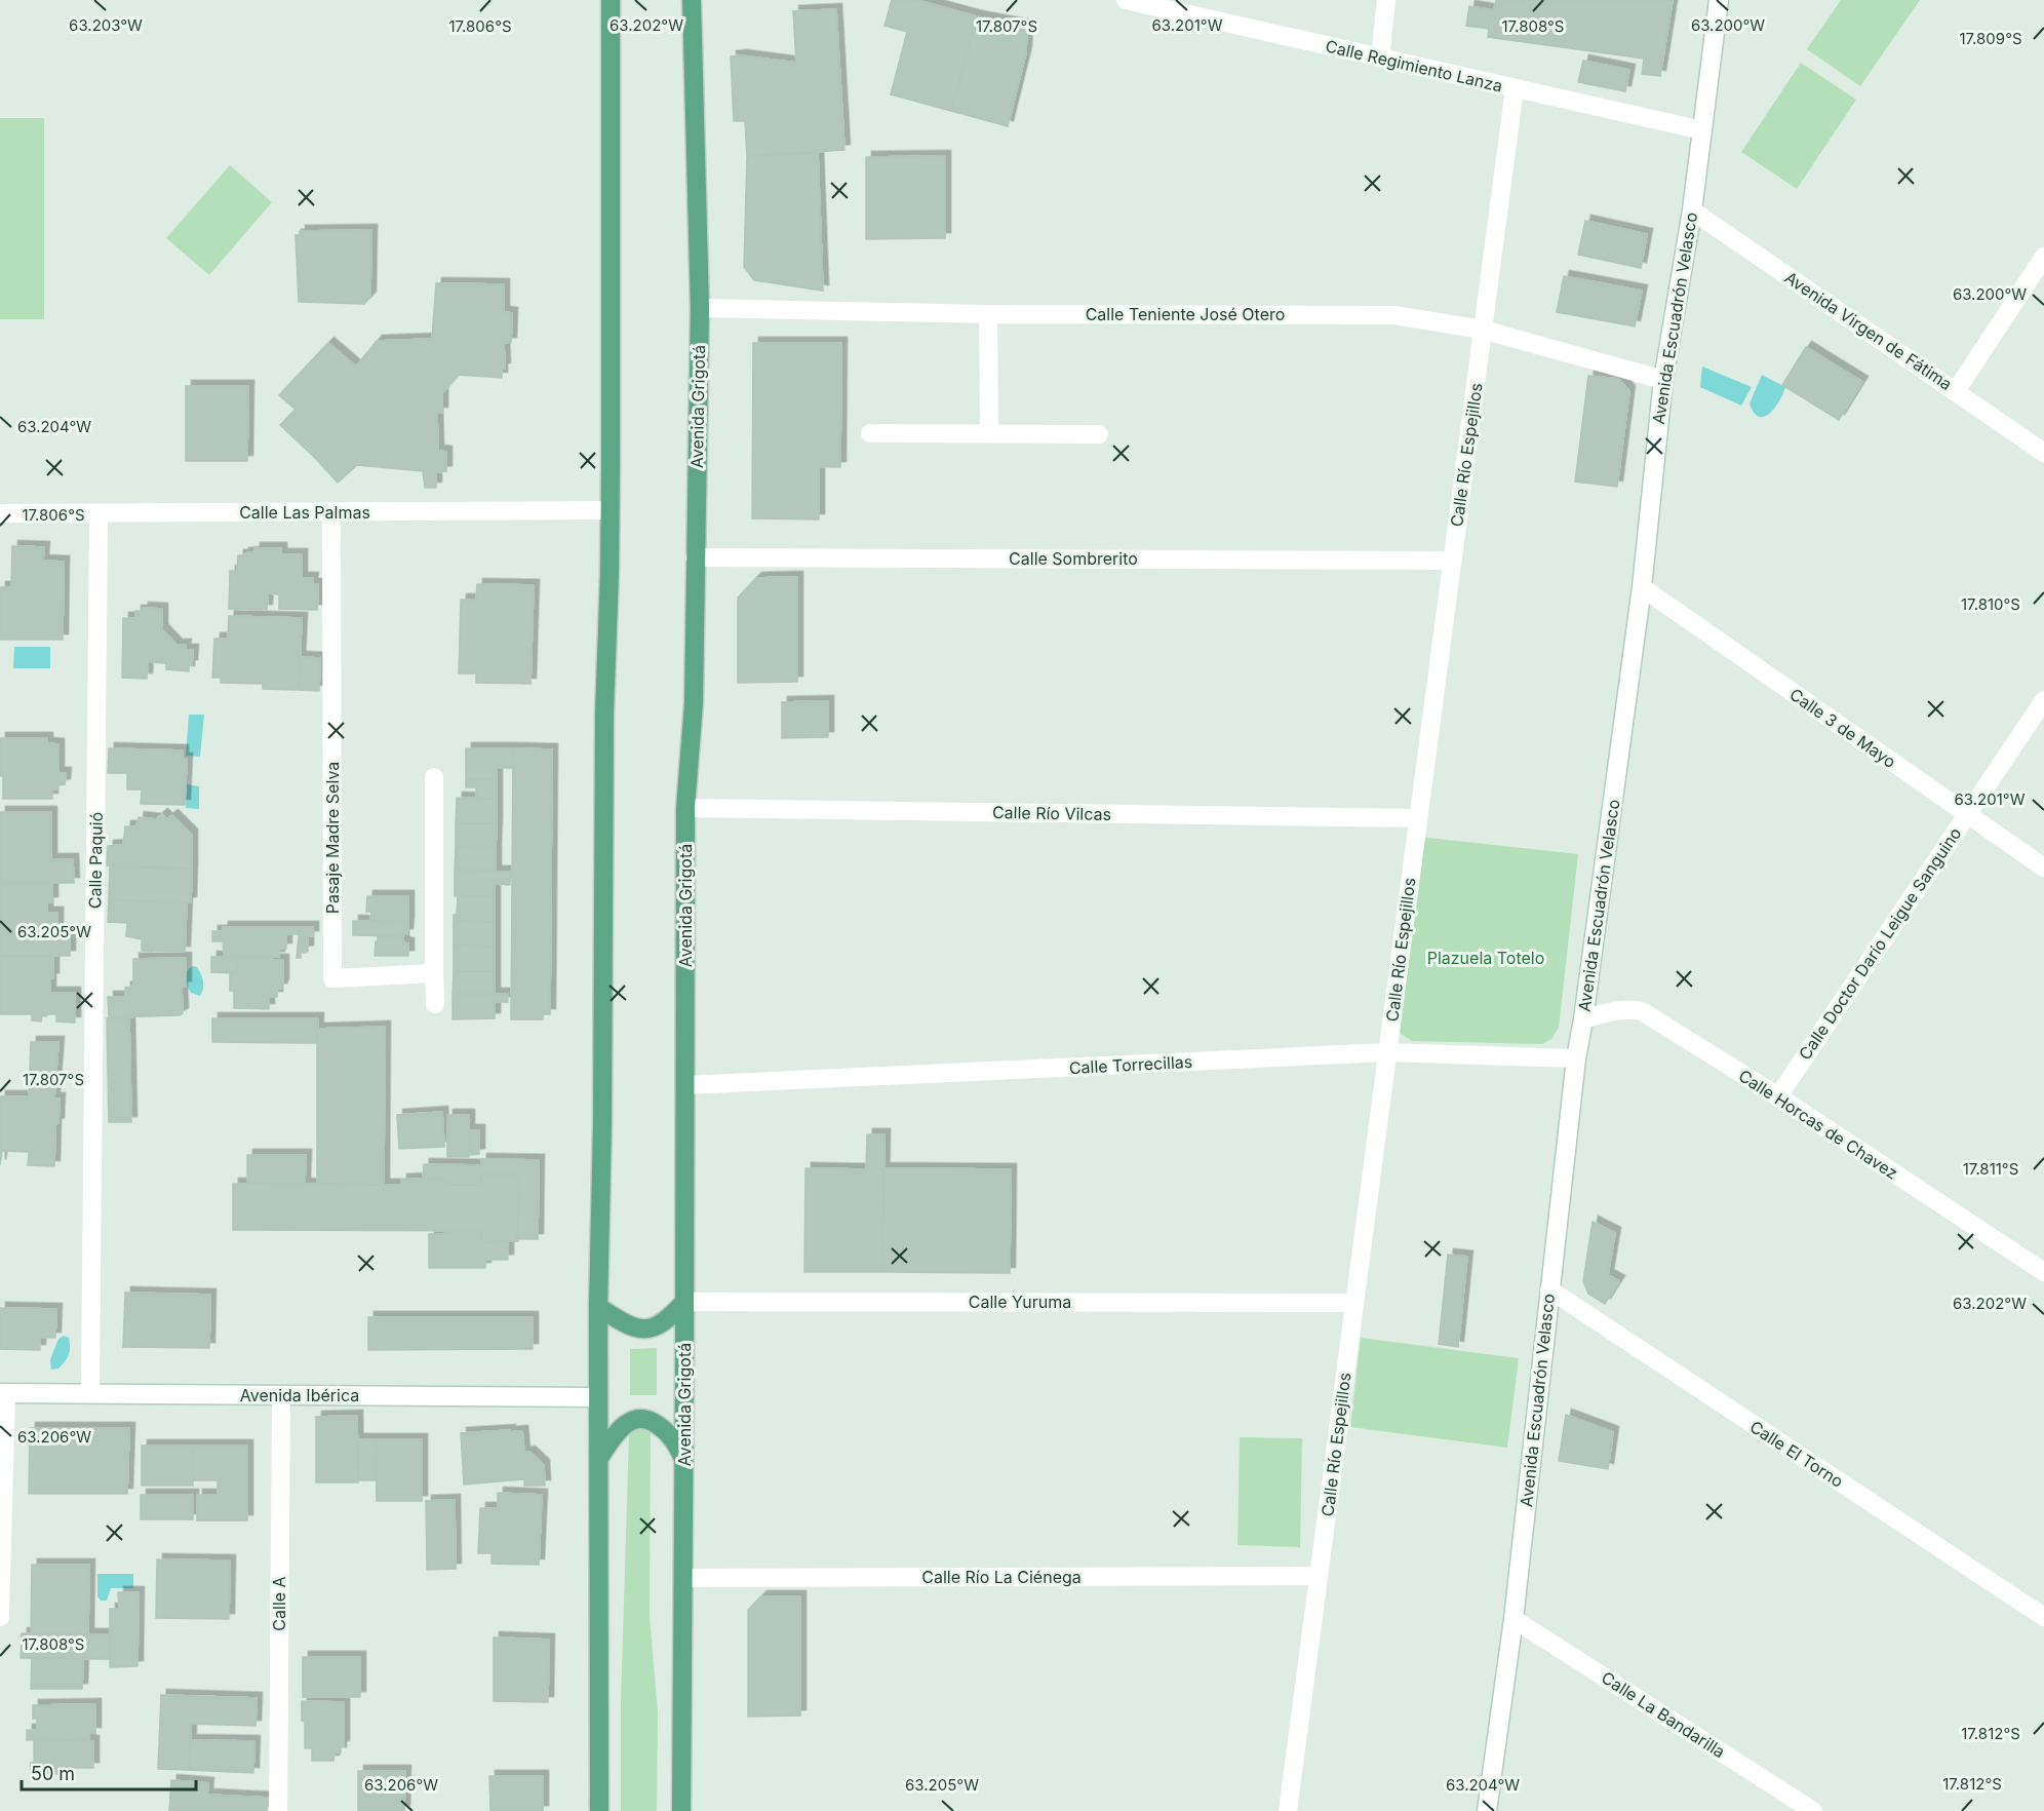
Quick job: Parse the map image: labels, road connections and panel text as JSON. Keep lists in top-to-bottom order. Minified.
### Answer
{"streets":{"main road":["Avenida Grigotá"],"street":["Calle Regimiento Lanza","Calle Teniente José Otero","Avenida Escuadrón Velasco","Avenida Virgen de Fátima","Calle Río Espejillos","Calle Las Palmas","Calle Sombrerito","Calle 3 de Mayo","Calle Río Vilcas","Pasaje Madre Selva","Calle Paquió","Calle Doctor Darío Leigue Sanguino","Calle Torrecillas","Calle Horcas de Chavez","Calle Yuruma","Avenida Ibérica","Calle El Torno","Calle Río La Ciénega","Calle A","Calle La Bandarilla"]},"crossings":[["Calle Regimiento Lanza","Avenida Escuadrón Velasco"],["Calle Regimiento Lanza","Calle Río Espejillos"],["Calle Teniente José Otero","Avenida Escuadrón Velasco"],["Calle Teniente José Otero","Avenida Grigotá"],["Calle Teniente José Otero","Calle Río Espejillos"],["Avenida Escuadrón Velasco","Avenida Virgen de Fátima"],["Avenida Escuadrón Velasco","Calle 3 de Mayo"],["Avenida Escuadrón Velasco","Calle Torrecillas"],["Avenida Escuadrón Velasco","Calle Horcas de Chavez"],["Avenida Escuadrón Velasco","Calle El Torno"],["Avenida Escuadrón Velasco","Calle La Bandarilla"],["Avenida Grigotá","Calle Sombrerito"],["Avenida Grigotá","Calle Río Vilcas"],["Avenida Grigotá","Calle Torrecillas"],["Avenida Grigotá","Calle Yuruma"],["Avenida Grigotá","Calle Río La Ciénega"],["Calle Río Espejillos","Calle Sombrerito"],["Calle Río Espejillos","Calle Río Vilcas"],["Calle Río Espejillos","Calle Torrecillas"],["Calle Río Espejillos","Calle Yuruma"],["Calle Río Espejillos","Calle Río La Ciénega"],["Calle Las Palmas","Pasaje Madre Selva"],["Calle Las Palmas","Calle Paquió"],["Calle 3 de Mayo","Calle Doctor Darío Leigue Sanguino"],["Calle Paquió","Avenida Ibérica"],["Calle Doctor Darío Leigue Sanguino","Calle Horcas de Chavez"],["Avenida Ibérica","Calle A"]],"parks":["Plazuela Totelo"],"scale_bar":"50 m","coordinates":["63.203°W","63.202°W","63.201°W","63.200°W","17.806°S","17.807°S","17.808°S","17.809°S","63.204°W","17.810°S","63.205°W","17.811°S","63.206°W","17.812°S"]}
